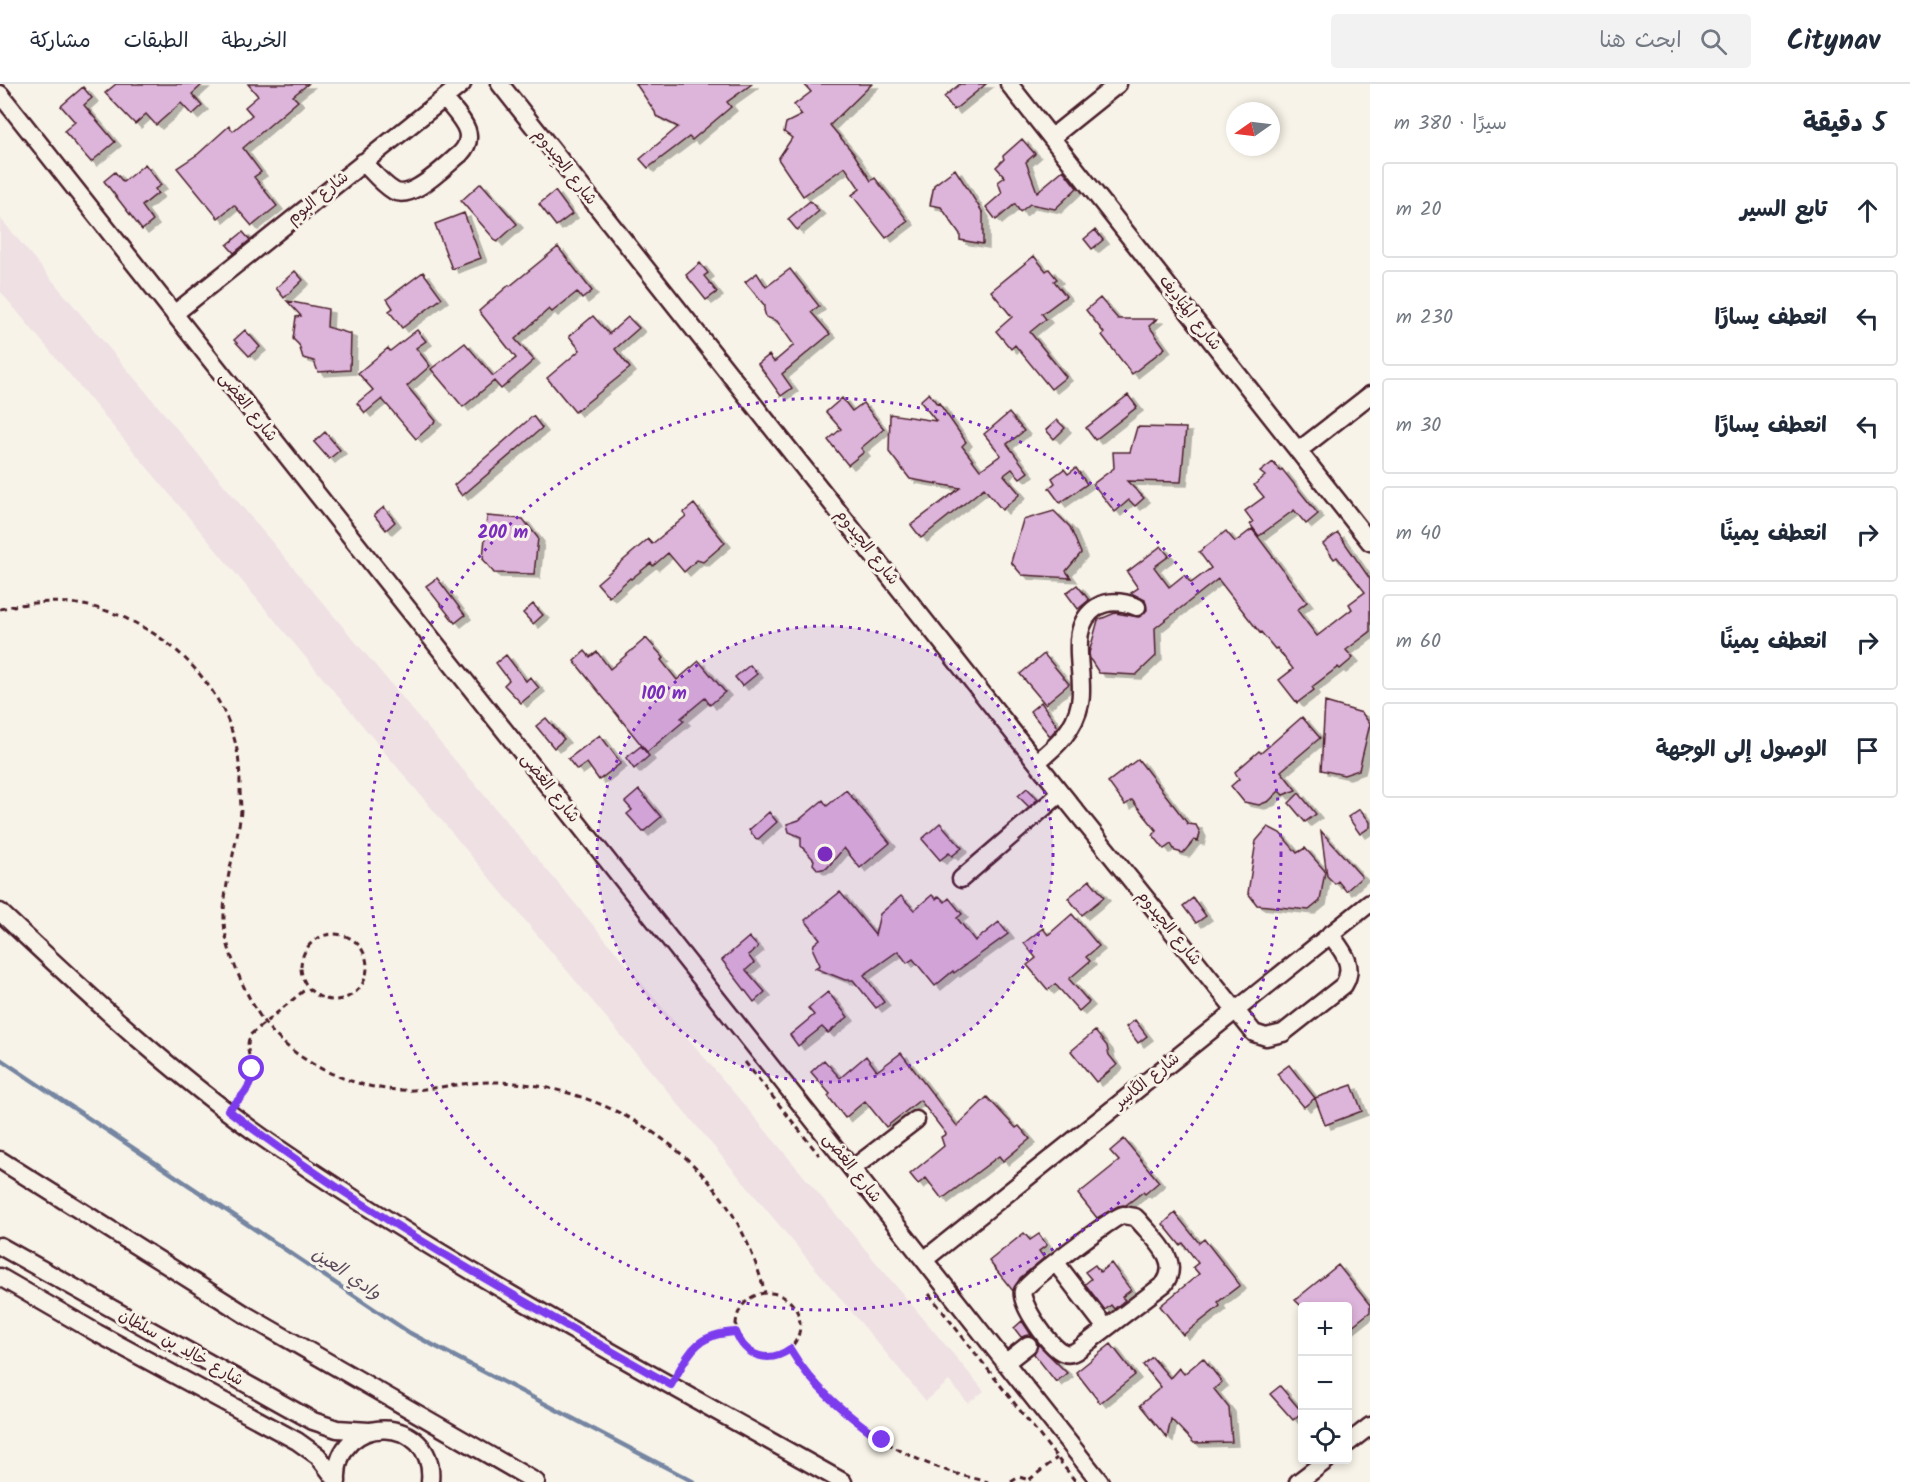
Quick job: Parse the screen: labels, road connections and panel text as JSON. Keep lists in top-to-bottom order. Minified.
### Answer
{"streets":{"street":["شارع الجِيدوم","شارع البوم","شارع المِيَادِيف","شارع الغضى","شارع الكَاسِر","شارع خالِد بن سلطان"]},"crossings":[["شارع الجِيدوم","شارع الكَاسِر"],["شارع البوم","شارع الغضى"],["شارع الغضى","شارع الكَاسِر"]],"water":["وادي العين"],"north":"left","page":{"header":"Citynav","search":"ابحث هنا","nav":["الخريطة","الطبقات","مشاركة"],"heading":["5 دقيقة","سيرًا · 380 m"],"list":[["تابع السير","20 m"],["انعطف يسارًا","230 m"],["انعطف يسارًا","30 m"],["انعطف يمينًا","40 m"],["انعطف يمينًا","60 m"],"الوصول إلى الوجهة"],"map_buttons":["+","−"]},"rings":["200 m","100 m"]}
